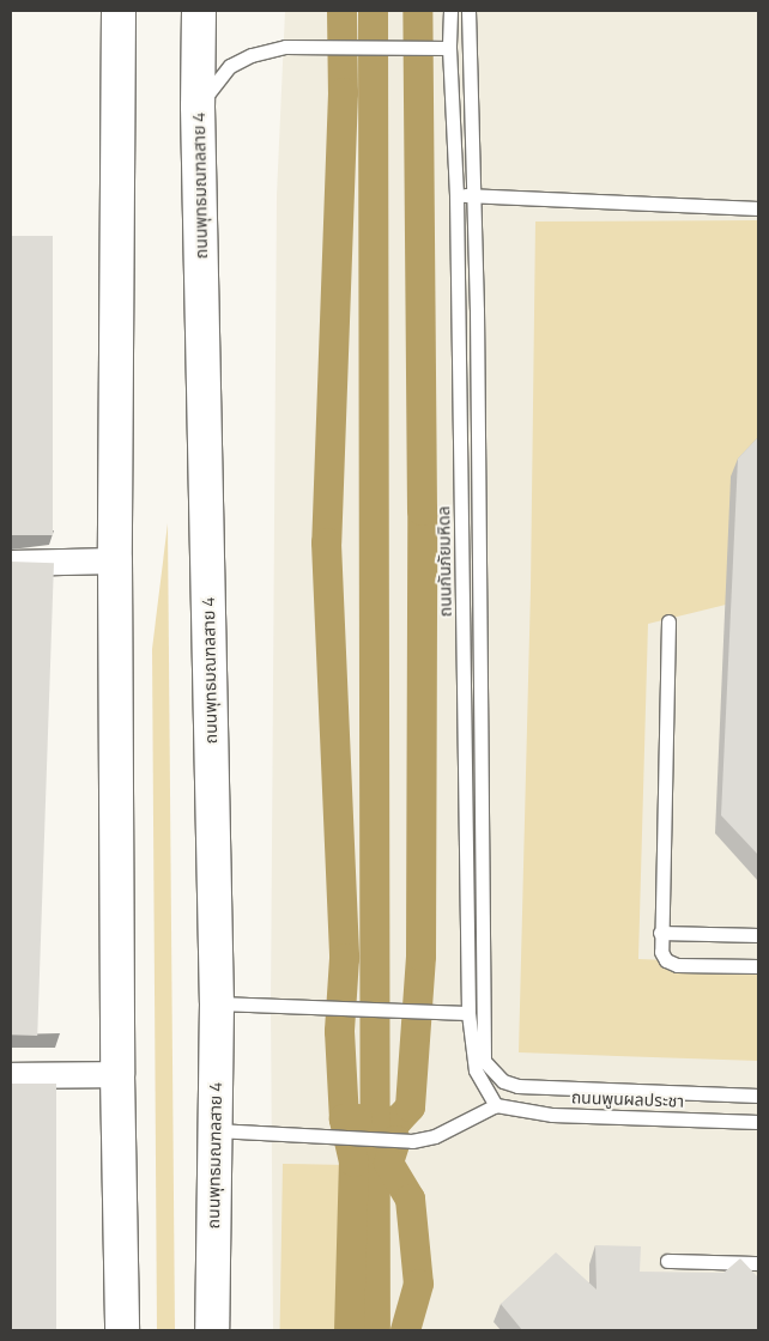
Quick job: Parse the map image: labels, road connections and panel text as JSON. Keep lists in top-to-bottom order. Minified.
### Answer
{"streets":{"main road":["ถนนพุทธมณฑลสาย 4"],"lane":["ถนนกันภัยมหิดล","ถนนพูนผลประชา"]},"crossings":[["ถนนกันภัยมหิดล","ถนนพูนผลประชา"]]}
